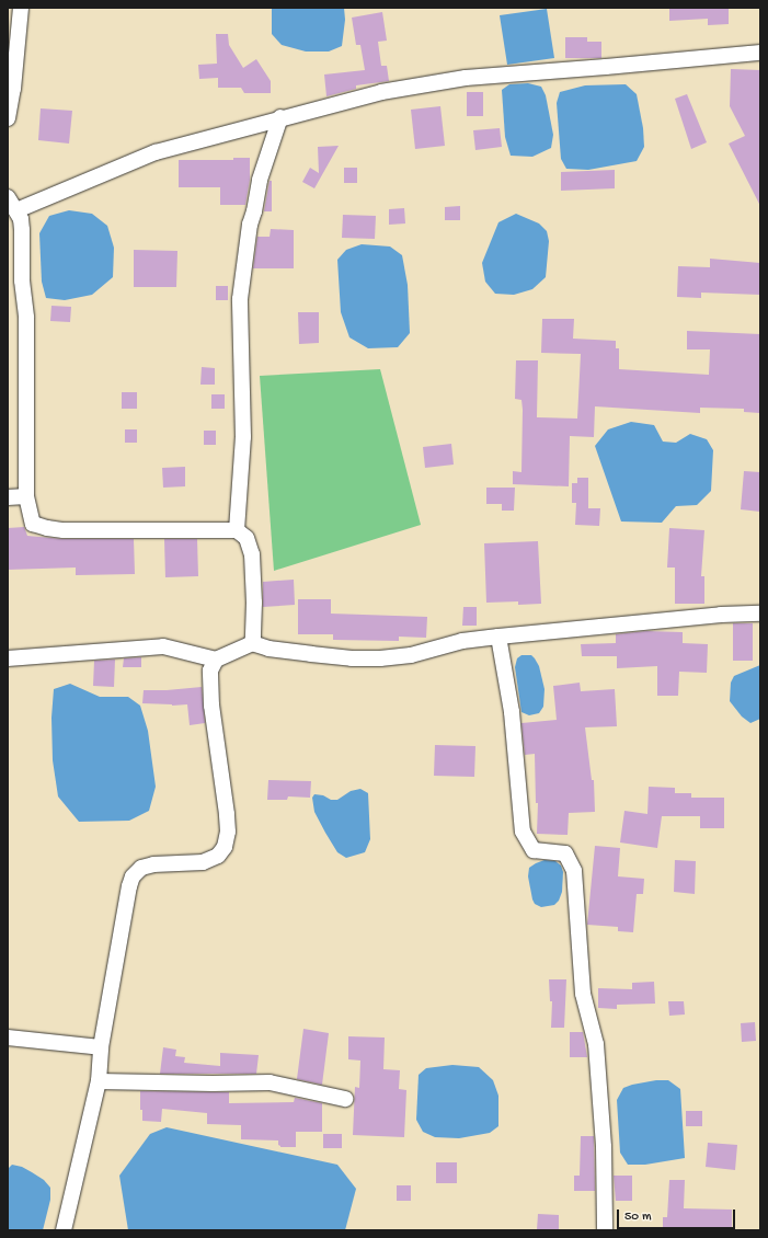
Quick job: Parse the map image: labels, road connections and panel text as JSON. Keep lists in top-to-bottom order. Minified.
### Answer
{"scale_bar":"50 m"}
